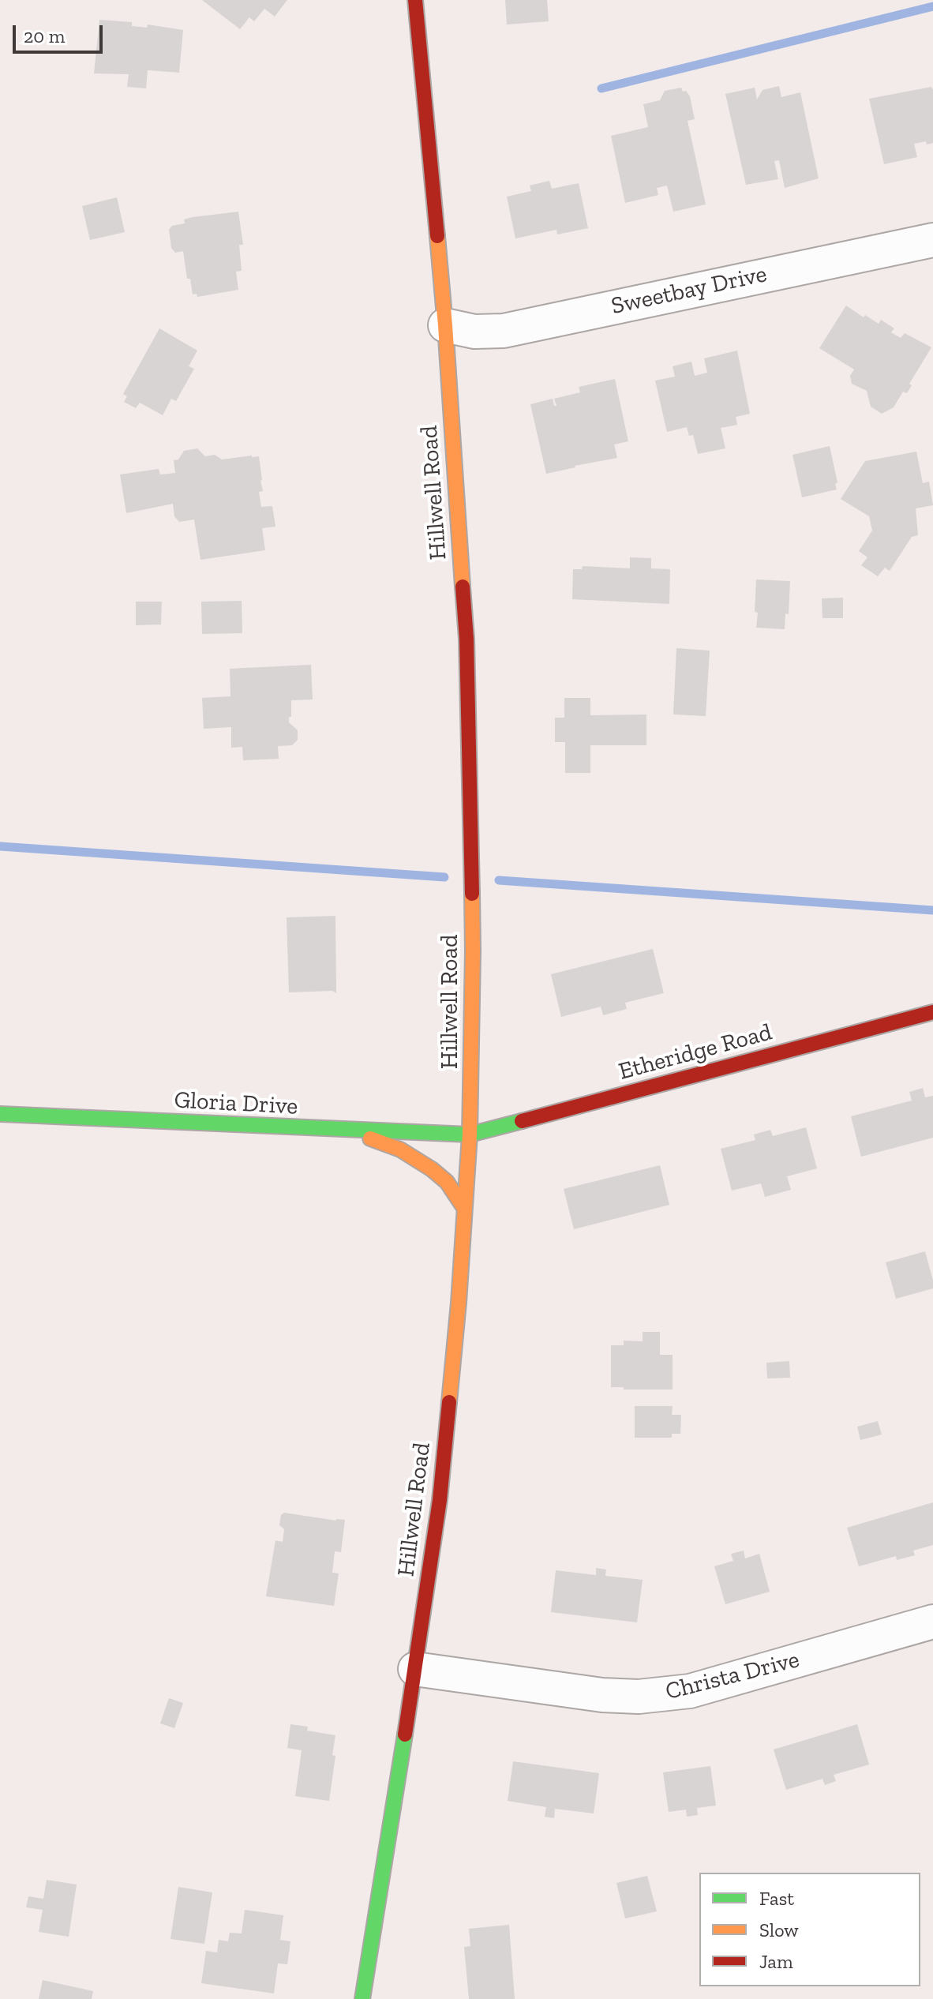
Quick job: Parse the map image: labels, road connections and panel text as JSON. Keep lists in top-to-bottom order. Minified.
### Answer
{"streets":{"street":["Sweetbay Drive","Hillwell Road","Etheridge Road","Gloria Drive","Christa Drive"]},"crossings":[["Sweetbay Drive","Hillwell Road"],["Hillwell Road","Etheridge Road"],["Hillwell Road","Gloria Drive"],["Hillwell Road","Christa Drive"],["Etheridge Road","Gloria Drive"]],"legend":["Fast","Slow","Jam"],"scale_bar":"20 m"}
